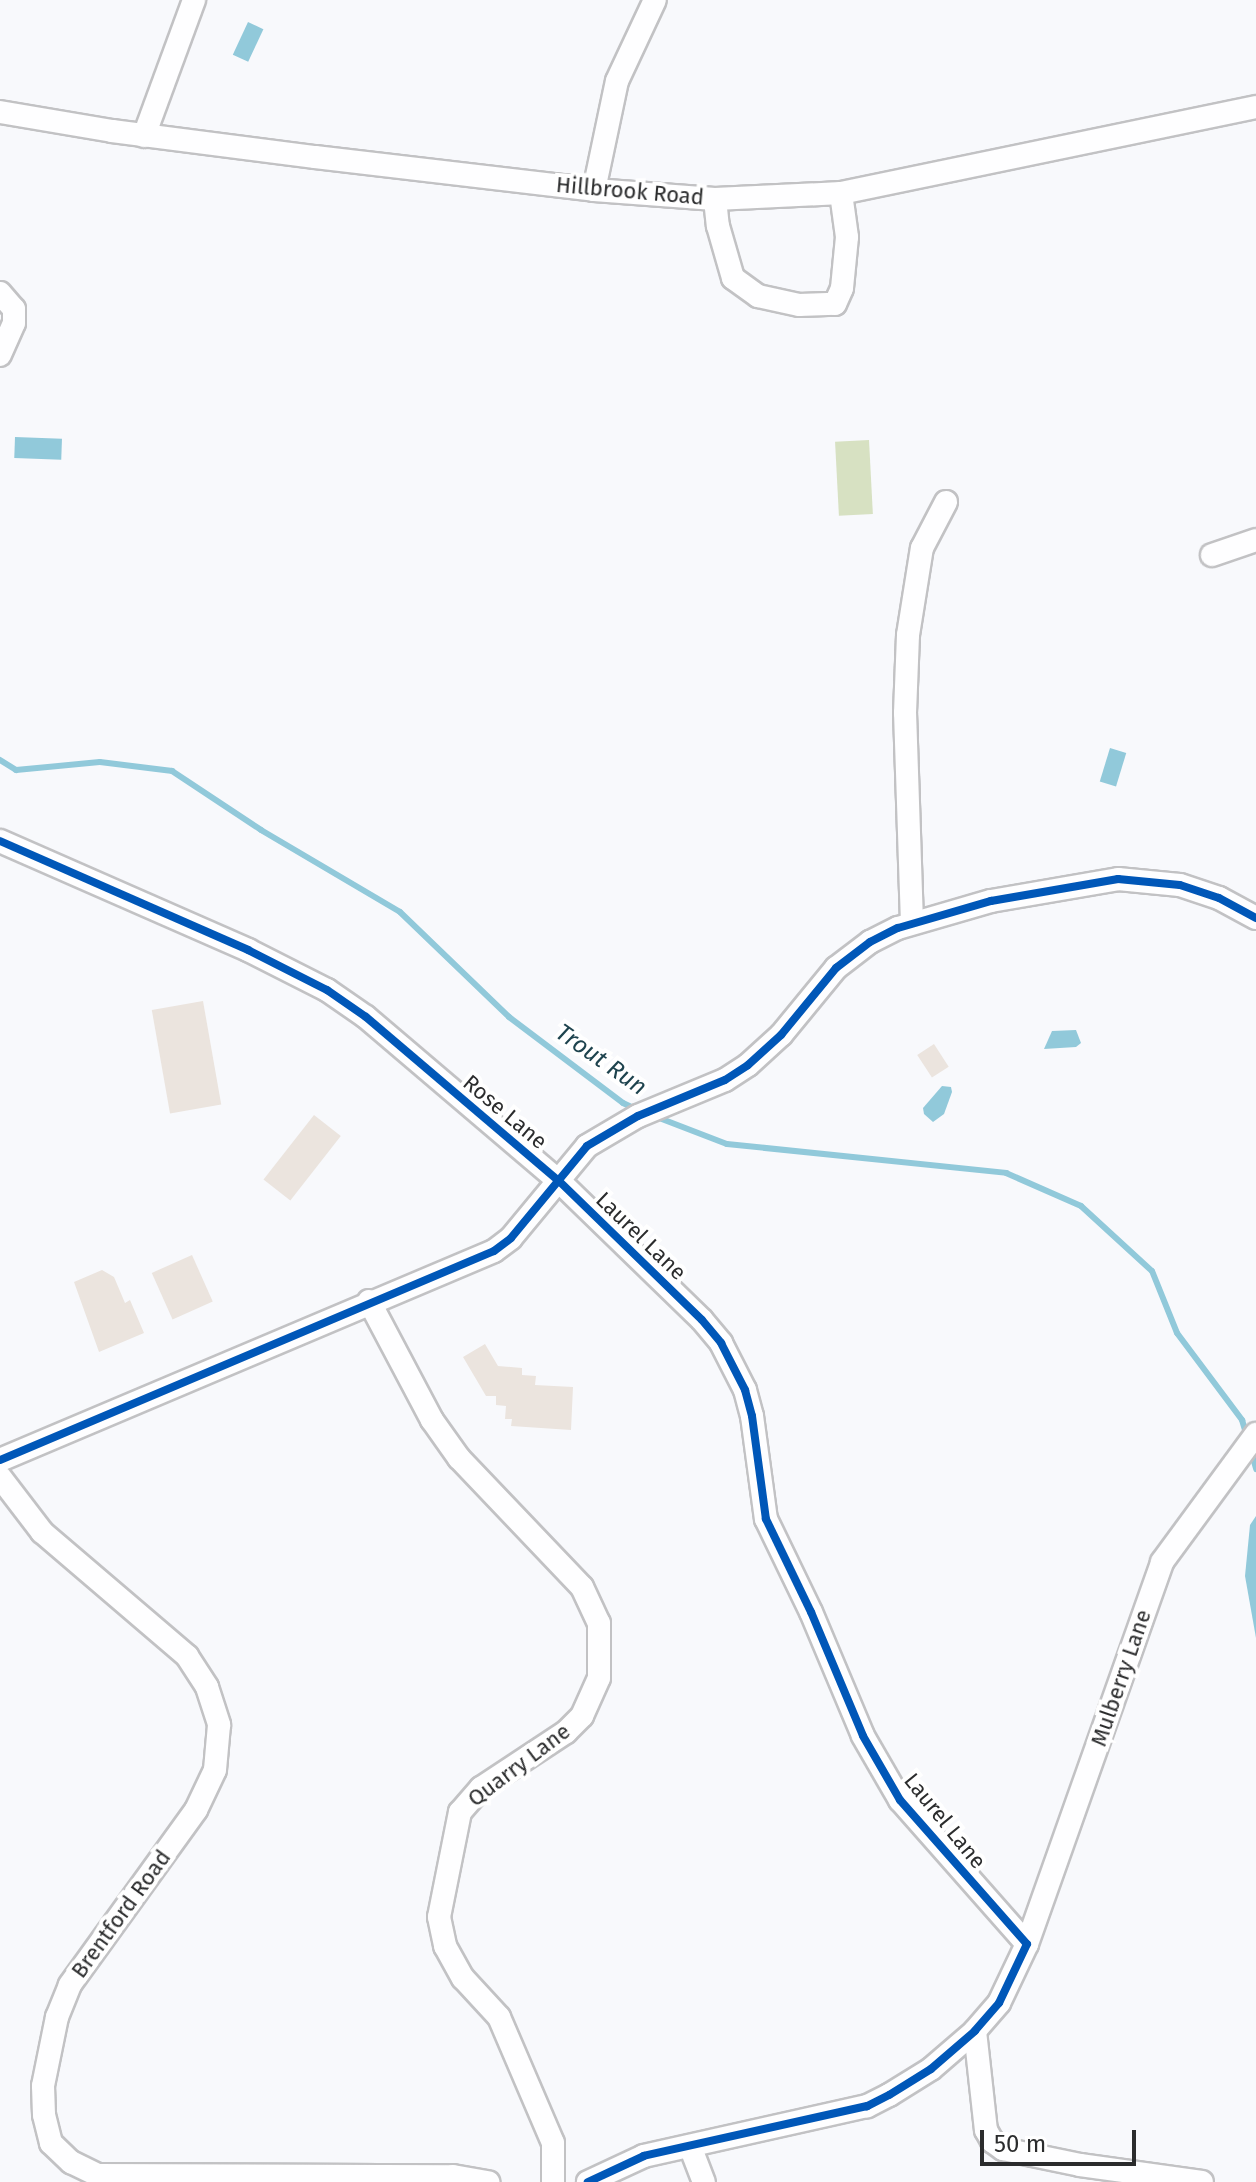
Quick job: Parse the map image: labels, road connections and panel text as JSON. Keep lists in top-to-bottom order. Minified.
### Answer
{"streets":{"street":["Hillbrook Road","Rose Lane","Laurel Lane","Mulberry Lane","Quarry Lane","Brentford Road"]},"crossings":[["Rose Lane","Laurel Lane"],["Laurel Lane","Mulberry Lane"]],"water":["Trout Run"],"scale_bar":"50 m"}
